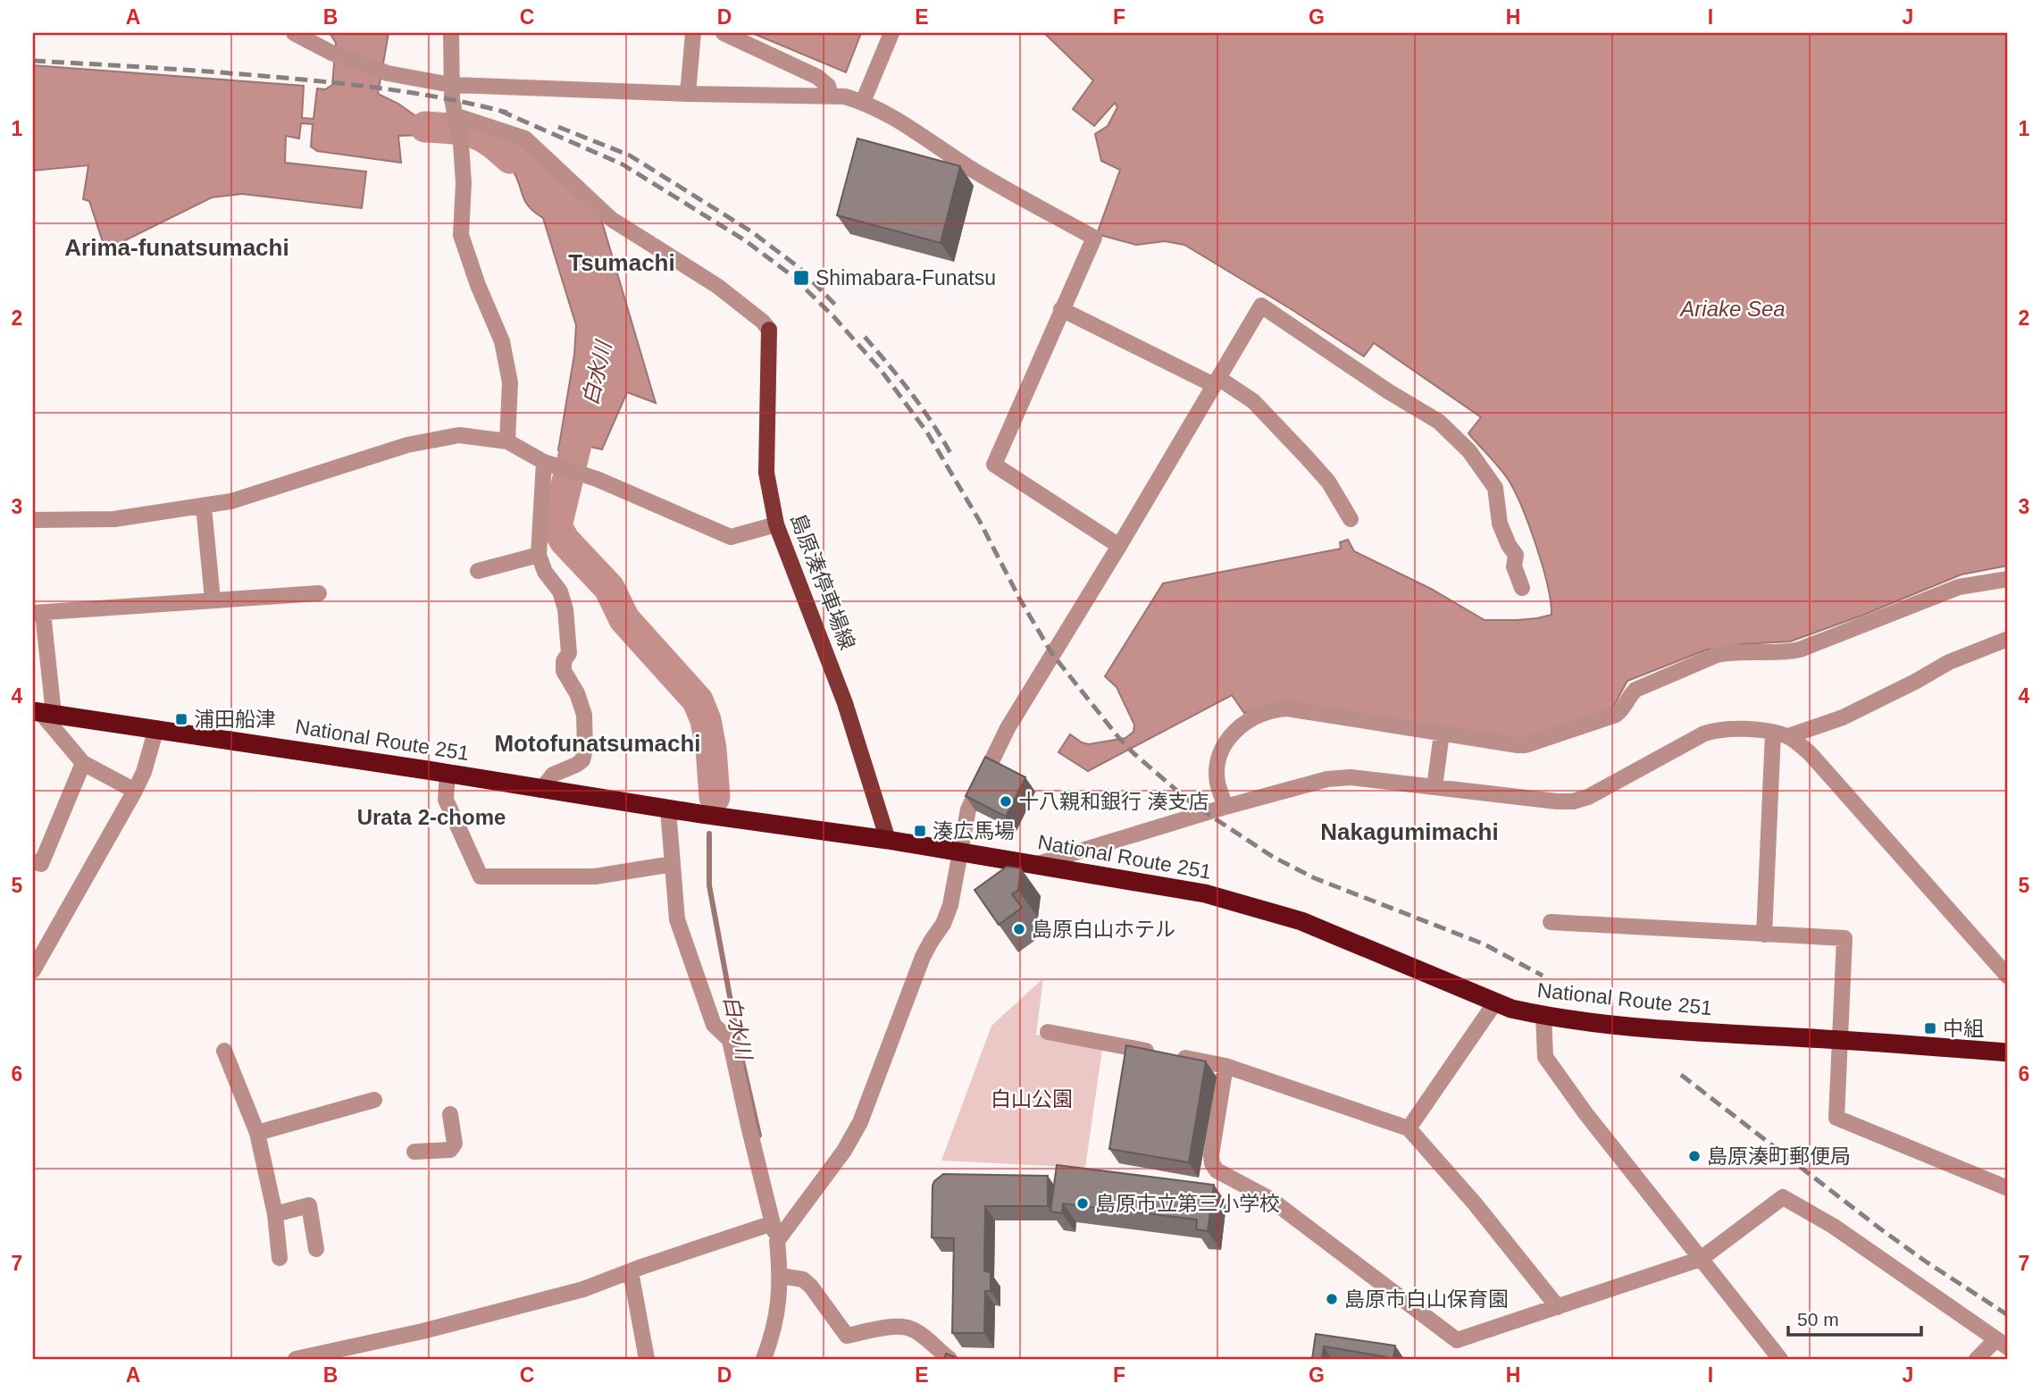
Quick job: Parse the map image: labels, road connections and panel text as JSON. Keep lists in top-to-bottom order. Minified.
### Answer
{"streets":{"highway":["National Route 251"],"main road":["島原湊停車場線"]},"crossings":[["島原湊停車場線","National Route 251"]],"districts":["Arima-funatsumachi","Tsumachi","Motofunatsumachi","Urata 2-chome","Nakagumimachi"],"water":["Ariake Sea","白水川"],"parks":["白山公園"],"places":{"transit":["Shimabara-Funatsu","浦田船津","湊広馬場","中組"],"other":["十八親和銀行 湊支店","島原白山ホテル","島原湊町郵便局","島原市立第三小学校","島原市白山保育園"]},"scale_bar":"50 m","grid":{"columns":["A","B","C","D","E","F","G","H","I","J"],"rows":["1","2","3","4","5","6","7"]}}
